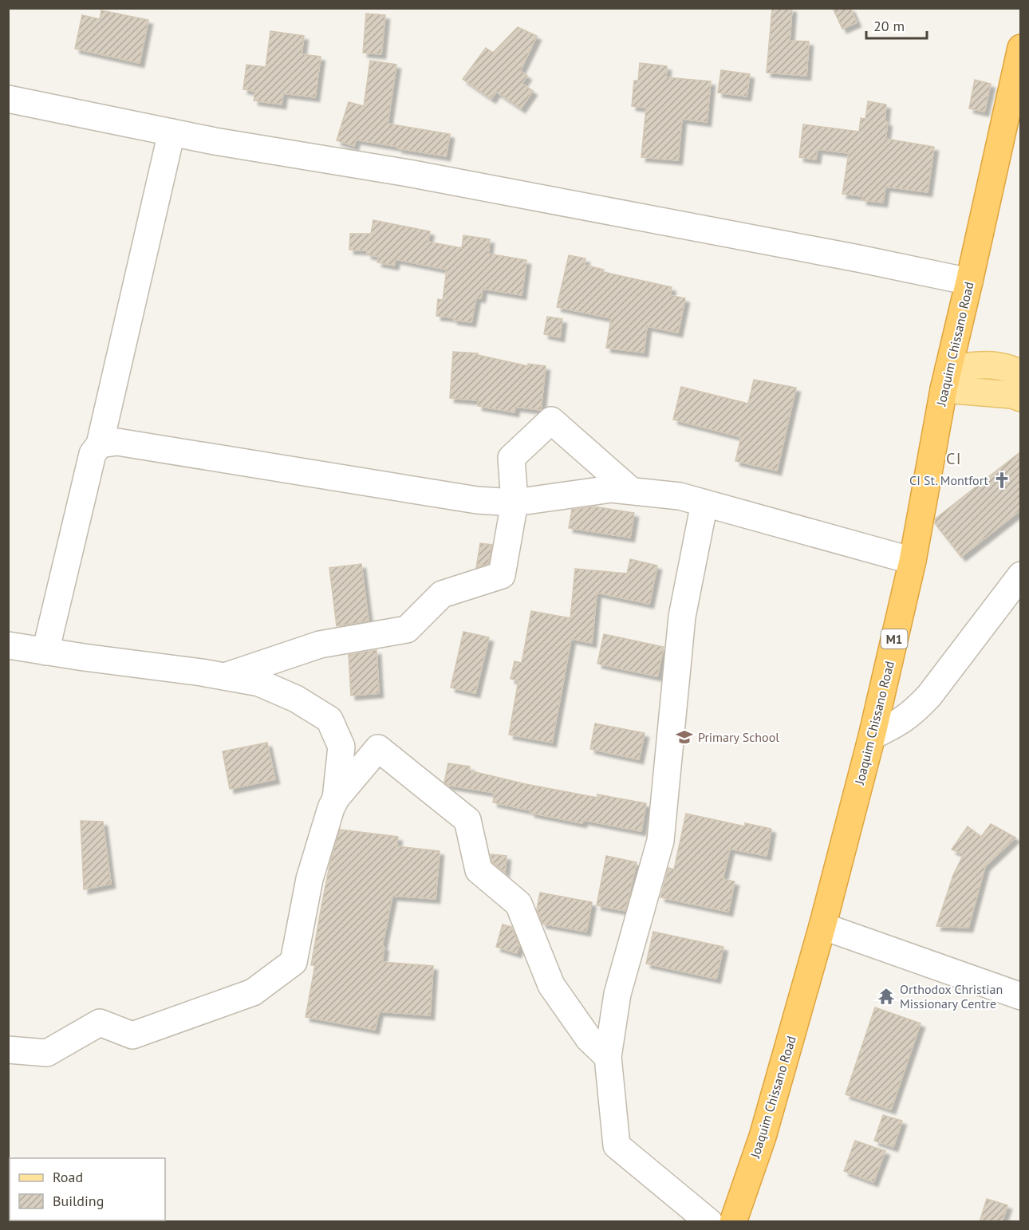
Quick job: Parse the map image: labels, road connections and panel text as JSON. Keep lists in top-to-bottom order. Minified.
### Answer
{"streets":{"highway":["Joaquim Chissano Road","M1"]},"districts":["CI"],"places":{"church":["CI St. Montfort"],"school or university":["Primary School"],"temple":["Orthodox Christian Missionary Centre"]},"legend":["Road","Building"],"scale_bar":"20 m"}
